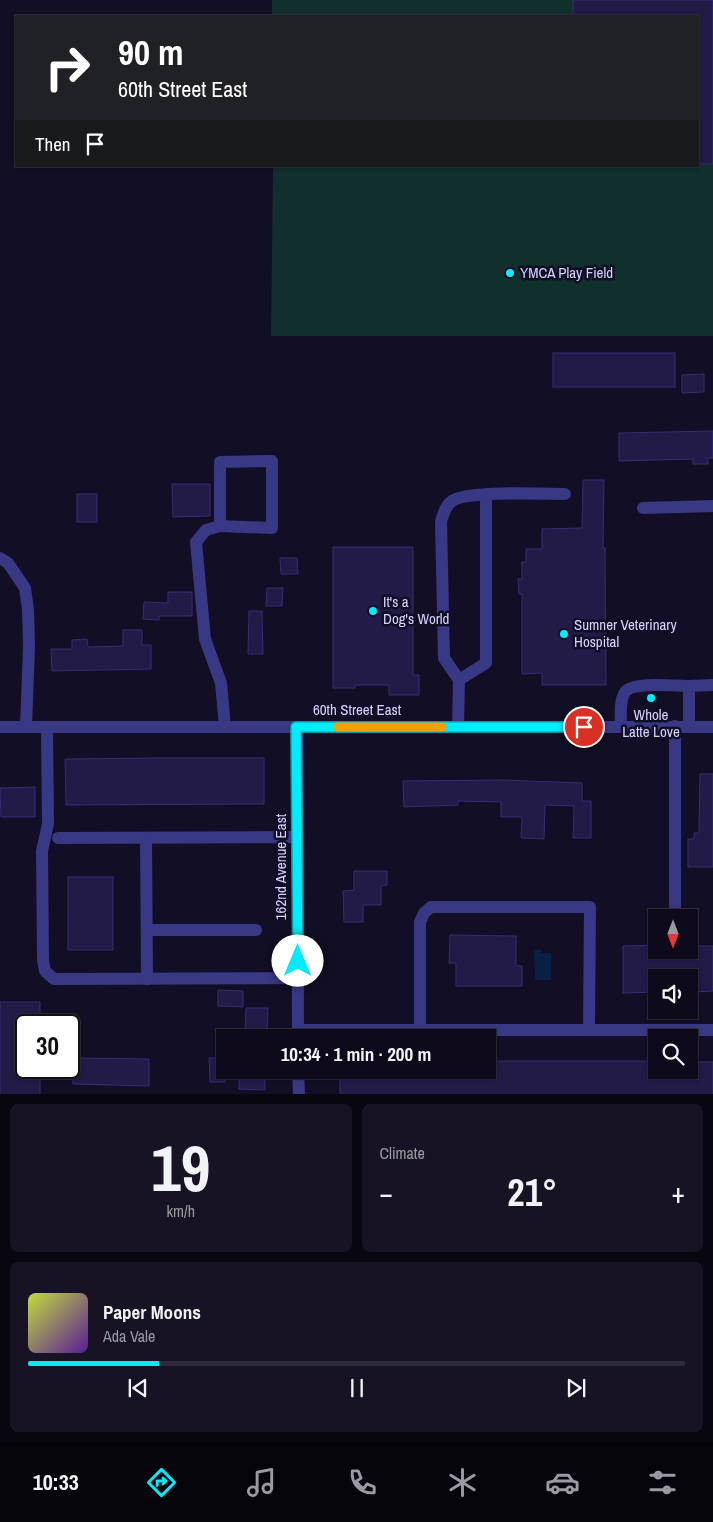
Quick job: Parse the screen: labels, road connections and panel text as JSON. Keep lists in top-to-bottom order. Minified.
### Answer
{"streets":{"street":["60th Street East","162nd Avenue East"]},"crossings":[["60th Street East","162nd Avenue East"]],"places":["YMCA Play Field","It's a Dog's World","Sumner Veterinary Hospital","Whole Latte Love"],"north":"bottom","page":{"turn":["90 m","60th Street East"],"then":"Then","limit":"30","trip":"10:34 · 1 min · 200 m","tile":[["19","km/h"],"Climate"],"heat":["−","21°","+"],"song":["Paper Moons","Ada Vale"],"tabs":"10:33"}}
